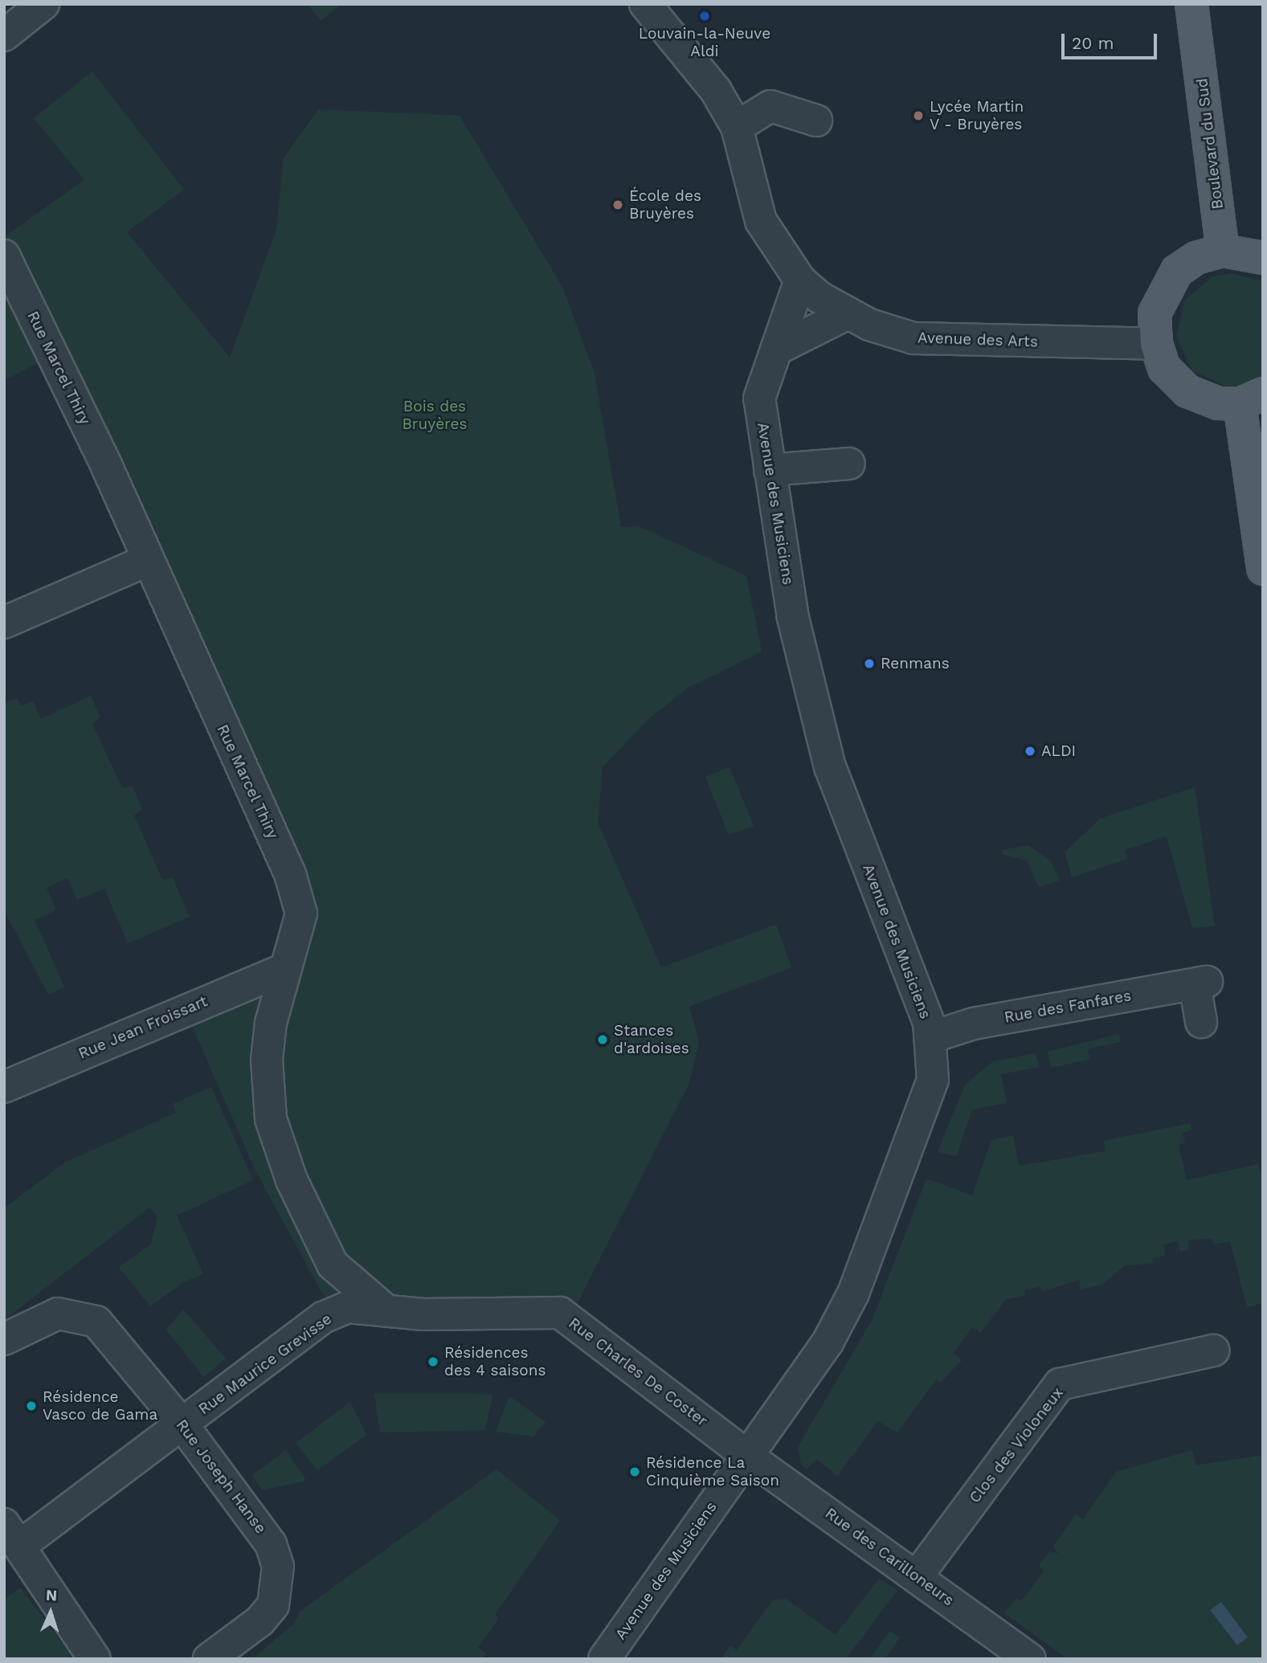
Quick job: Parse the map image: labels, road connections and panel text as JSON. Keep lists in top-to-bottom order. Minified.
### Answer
{"streets":{"main road":["Boulevard du Sud"],"street":["Avenue des Arts","Rue Marcel Thiry","Avenue des Musiciens","Rue des Fanfares","Rue Jean Froissart","Rue Maurice Grevisse","Rue Charles De Coster","Clos des Violoneux","Rue Joseph Hanse","Rue des Carilloneurs"]},"crossings":[["Avenue des Arts","Avenue des Musiciens"],["Rue Marcel Thiry","Rue Jean Froissart"],["Rue Marcel Thiry","Rue Maurice Grevisse"],["Rue Marcel Thiry","Rue Charles De Coster"],["Avenue des Musiciens","Rue des Fanfares"],["Avenue des Musiciens","Rue Charles De Coster"],["Avenue des Musiciens","Rue des Carilloneurs"],["Rue Maurice Grevisse","Rue Charles De Coster"],["Rue Maurice Grevisse","Rue Joseph Hanse"],["Rue Charles De Coster","Rue des Carilloneurs"],["Clos des Violoneux","Rue des Carilloneurs"]],"parks":["Bois des Bruyères"],"places":["Louvain-la-Neuve Aldi","Lycée Martin V - Bruyères","École des Bruyères","Renmans","ALDI","Stances d'ardoises","Résidences des 4 saisons","Résidence Vasco de Gama","Résidence La Cinquième Saison"],"scale_bar":"20 m","north":"top"}
